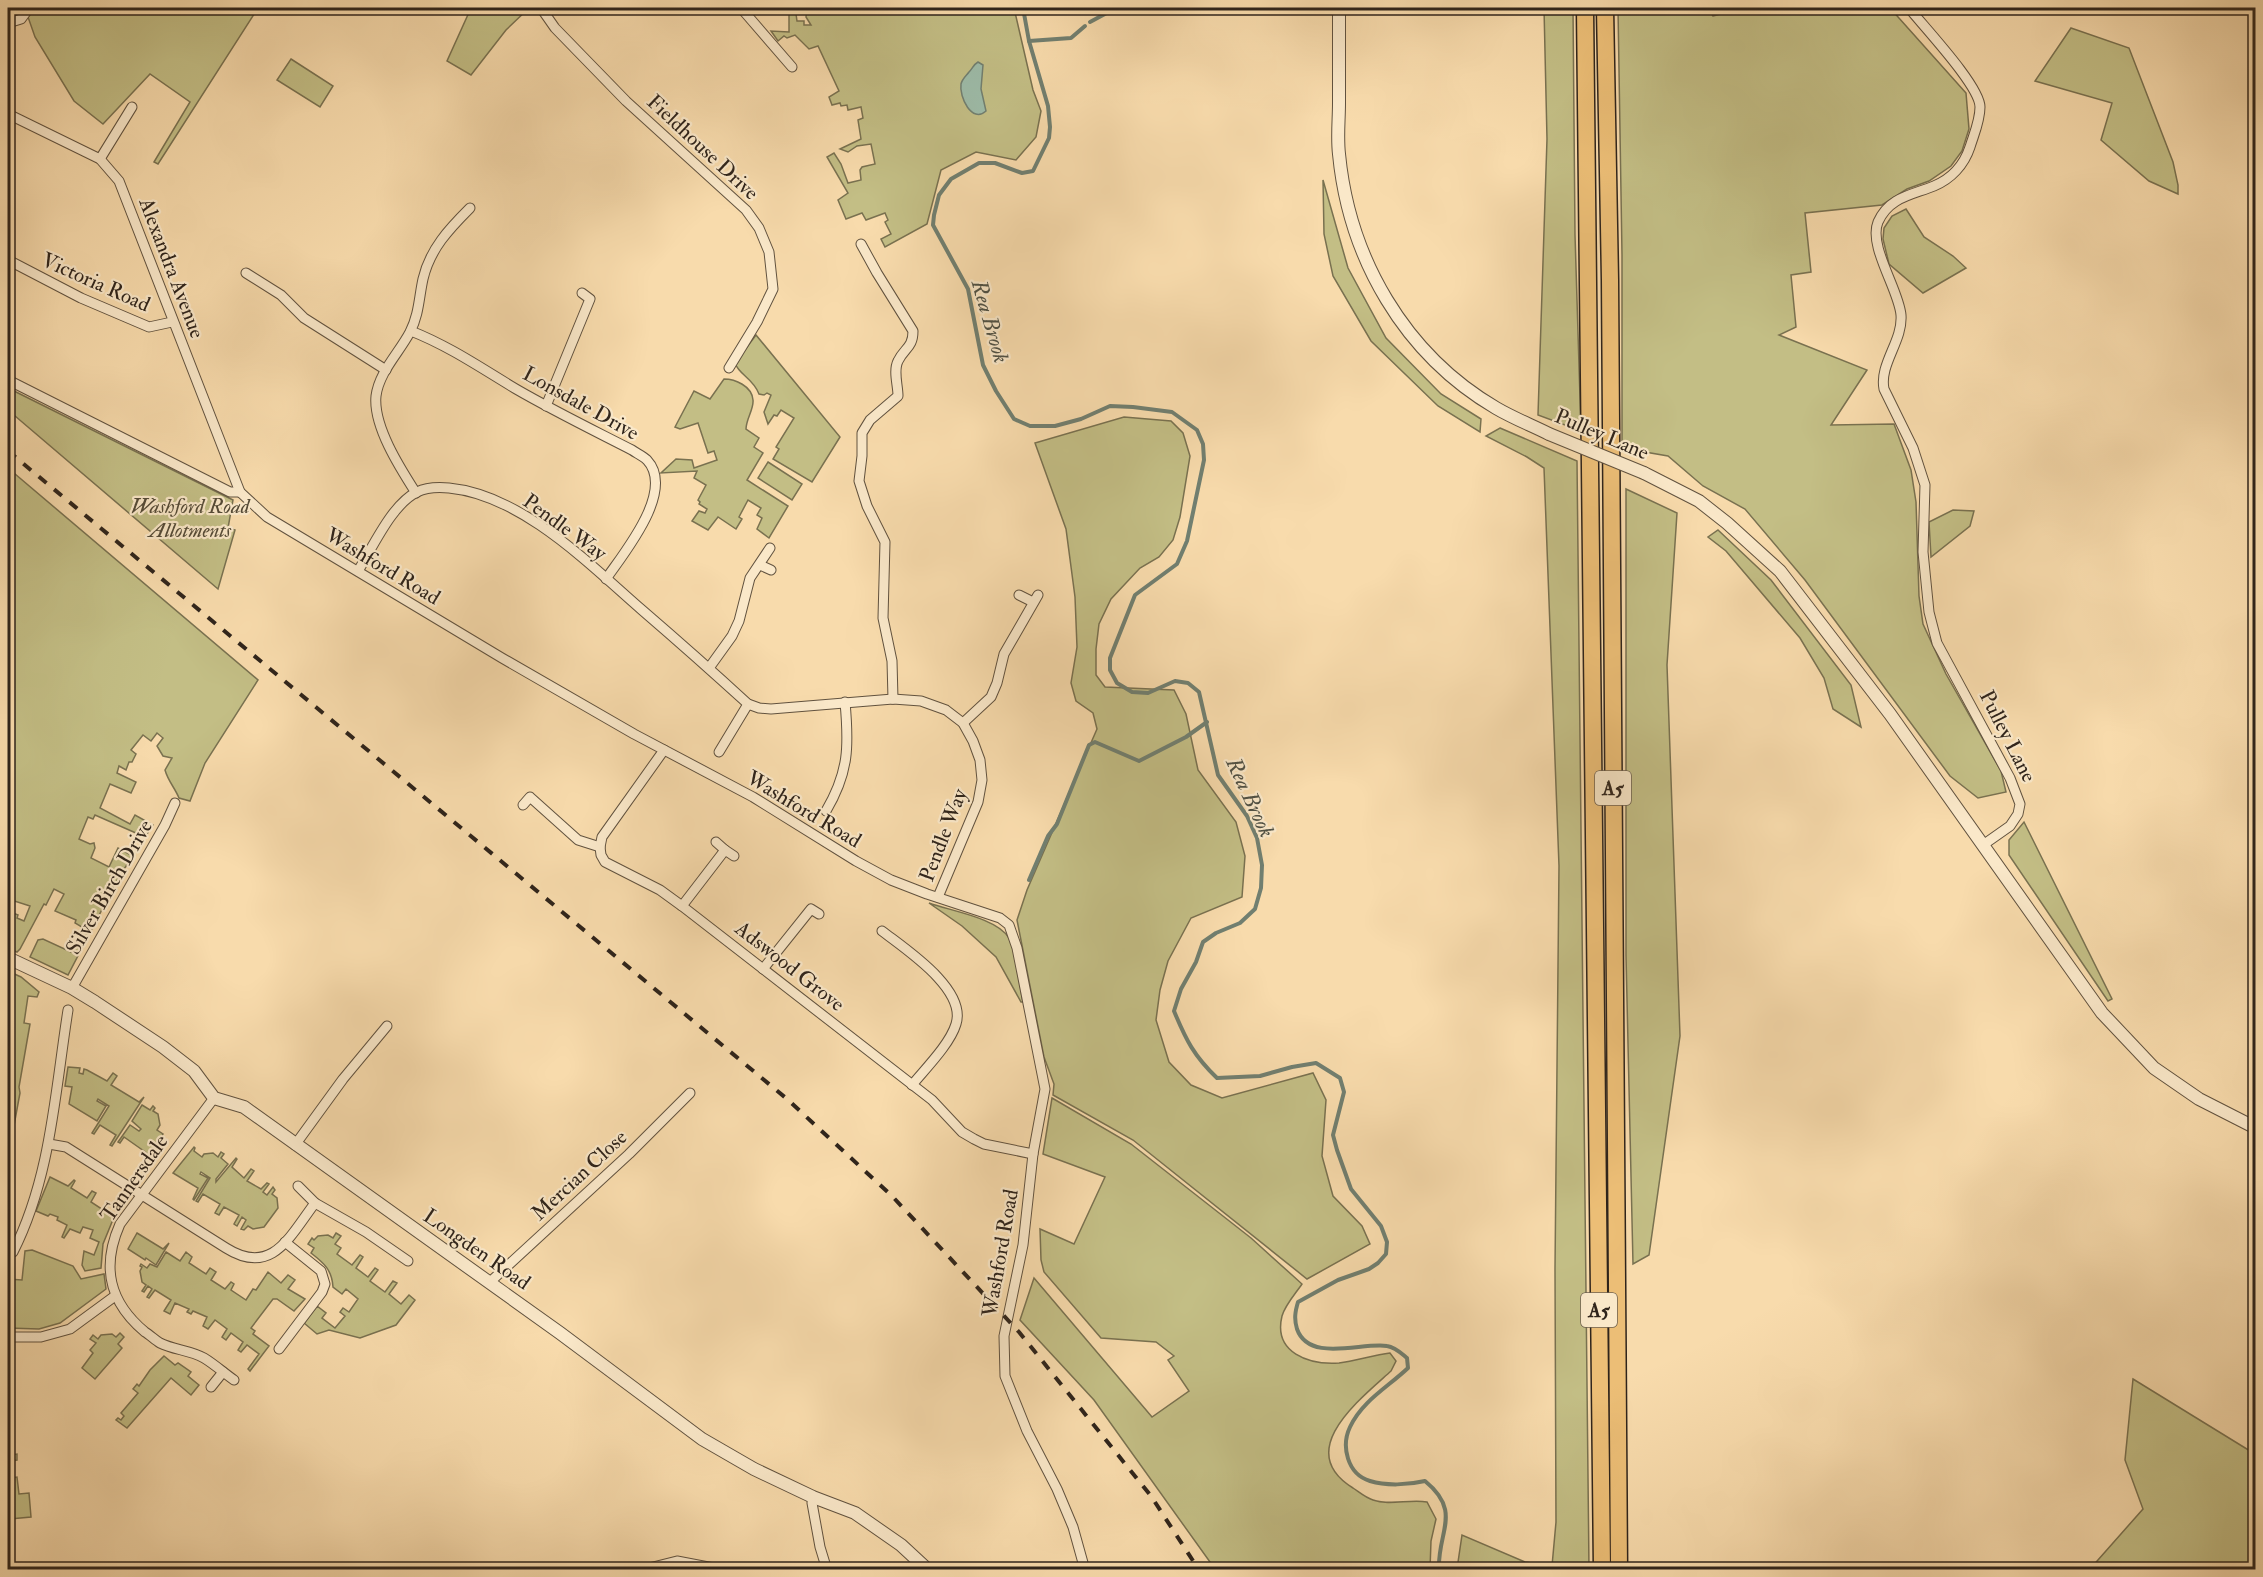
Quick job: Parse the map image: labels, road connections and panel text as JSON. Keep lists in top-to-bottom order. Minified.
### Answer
{"streets":{"highway":["A5"],"street":["Fieldhouse Drive","Alexandra Avenue","Victoria Road","Lonsdale Drive","Pulley Lane","Pendle Way","Washford Road","Silver Birch Drive","Adswood Grove","Mercian Close","Tannersdale","Longden Road"]},"crossings":[["Alexandra Avenue","Victoria Road"],["Alexandra Avenue","Washford Road"],["Lonsdale Drive","Pendle Way"],["Pendle Way","Washford Road"],["Washford Road","Adswood Grove"],["Mercian Close","Longden Road"],["Tannersdale","Longden Road"]],"water":["Rea Brook"],"parks":["Washford Road Allotments"]}
